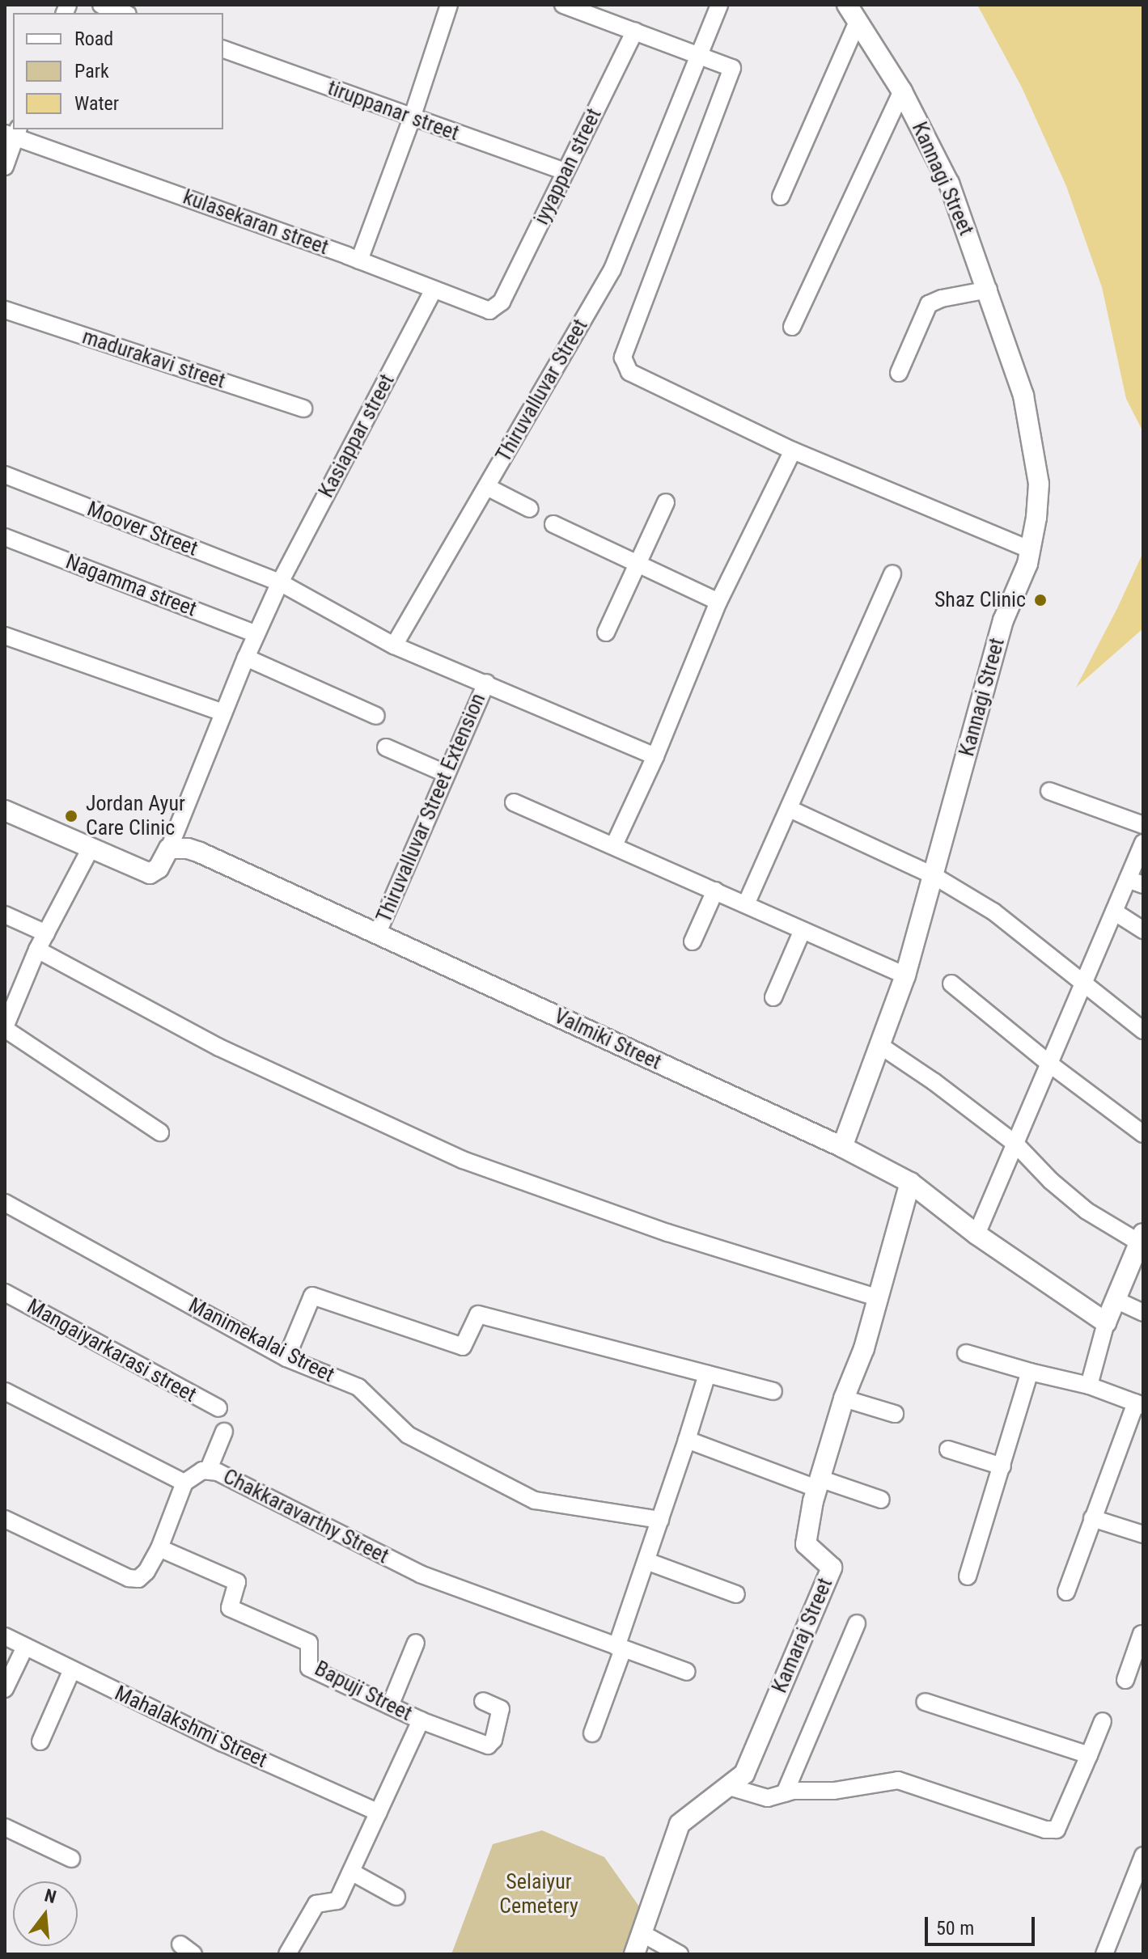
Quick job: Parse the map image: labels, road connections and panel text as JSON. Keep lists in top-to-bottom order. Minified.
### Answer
{"streets":{"street":["tiruppanar street","iyyappan street","Kannagi Street","kulasekaran street","madurakavi street","Thiruvalluvar Street","Kasiappar street","Moover Street","Nagamma street","Thiruvalluvar Street Extension","Valmiki Street","Manimekalai Street","Mangaiyarkarasi street","Chakkaravarthy Street","Kamaraj Street","Bapuji Street","Mahalakshmi Street"]},"crossings":[["tiruppanar street","iyyappan street"],["iyyappan street","kulasekaran street"],["Kannagi Street","Valmiki Street"],["kulasekaran street","Kasiappar street"],["Kasiappar street","Moover Street"],["Kasiappar street","Nagamma street"],["Kasiappar street","Valmiki Street"],["Thiruvalluvar Street Extension","Valmiki Street"],["Valmiki Street","Kamaraj Street"]],"parks":["Selaiyur Cemetery"],"places":["Shaz Clinic","Jordan Ayur Care Clinic"],"legend":["Road","Park","Water"],"scale_bar":"50 m","north":"top"}
